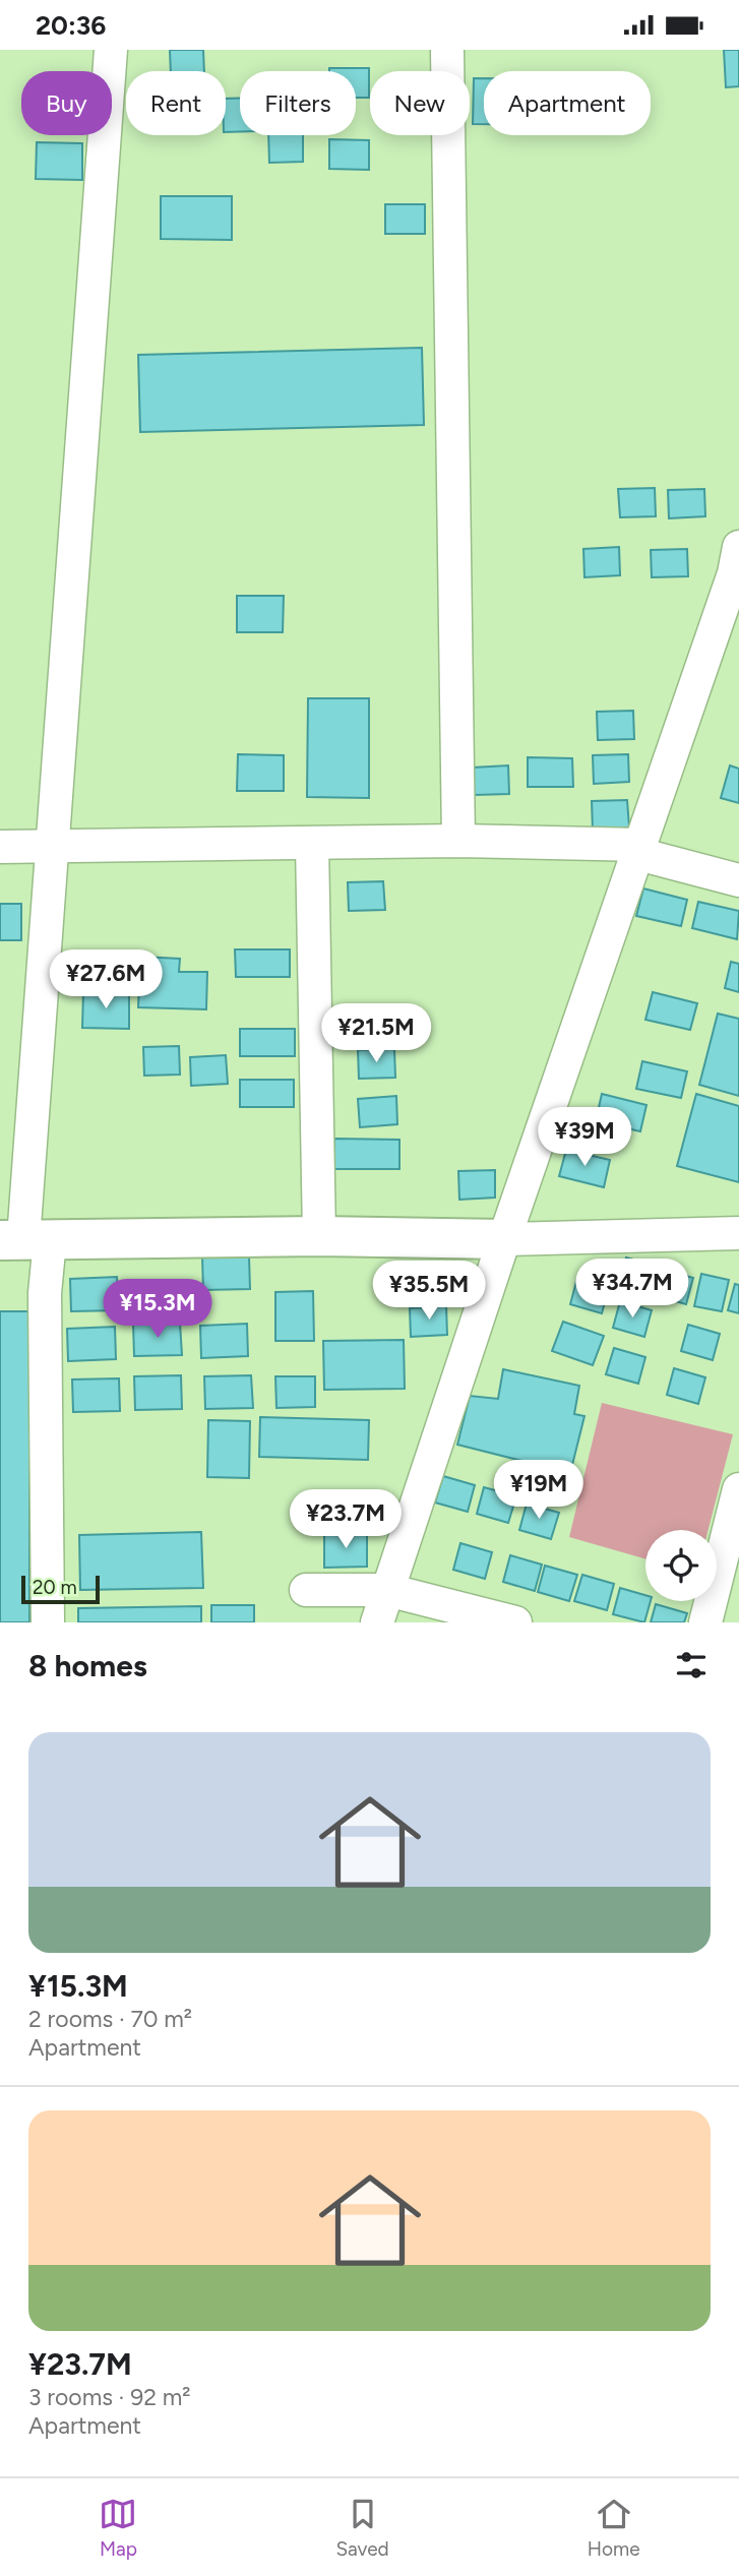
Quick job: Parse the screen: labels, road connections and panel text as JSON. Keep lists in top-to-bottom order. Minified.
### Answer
{"scale_bar":"20 m","page":{"status":"20:36","chip":["Buy","Rent","Filters","New","Apartment"],"price":["¥27.6M","¥21.5M","¥39M","¥34.7M","¥35.5M","¥15.3M","¥19M","¥23.7M"],"scale":"20 m","heading":"8 homes","list":[{"name":"¥15.3M","note":"2 rooms · 70 m² · Apartment"},{"name":"¥23.7M","note":"3 rooms · 92 m² · Apartment"}],"tabs":["Map","Saved","Home"]}}
